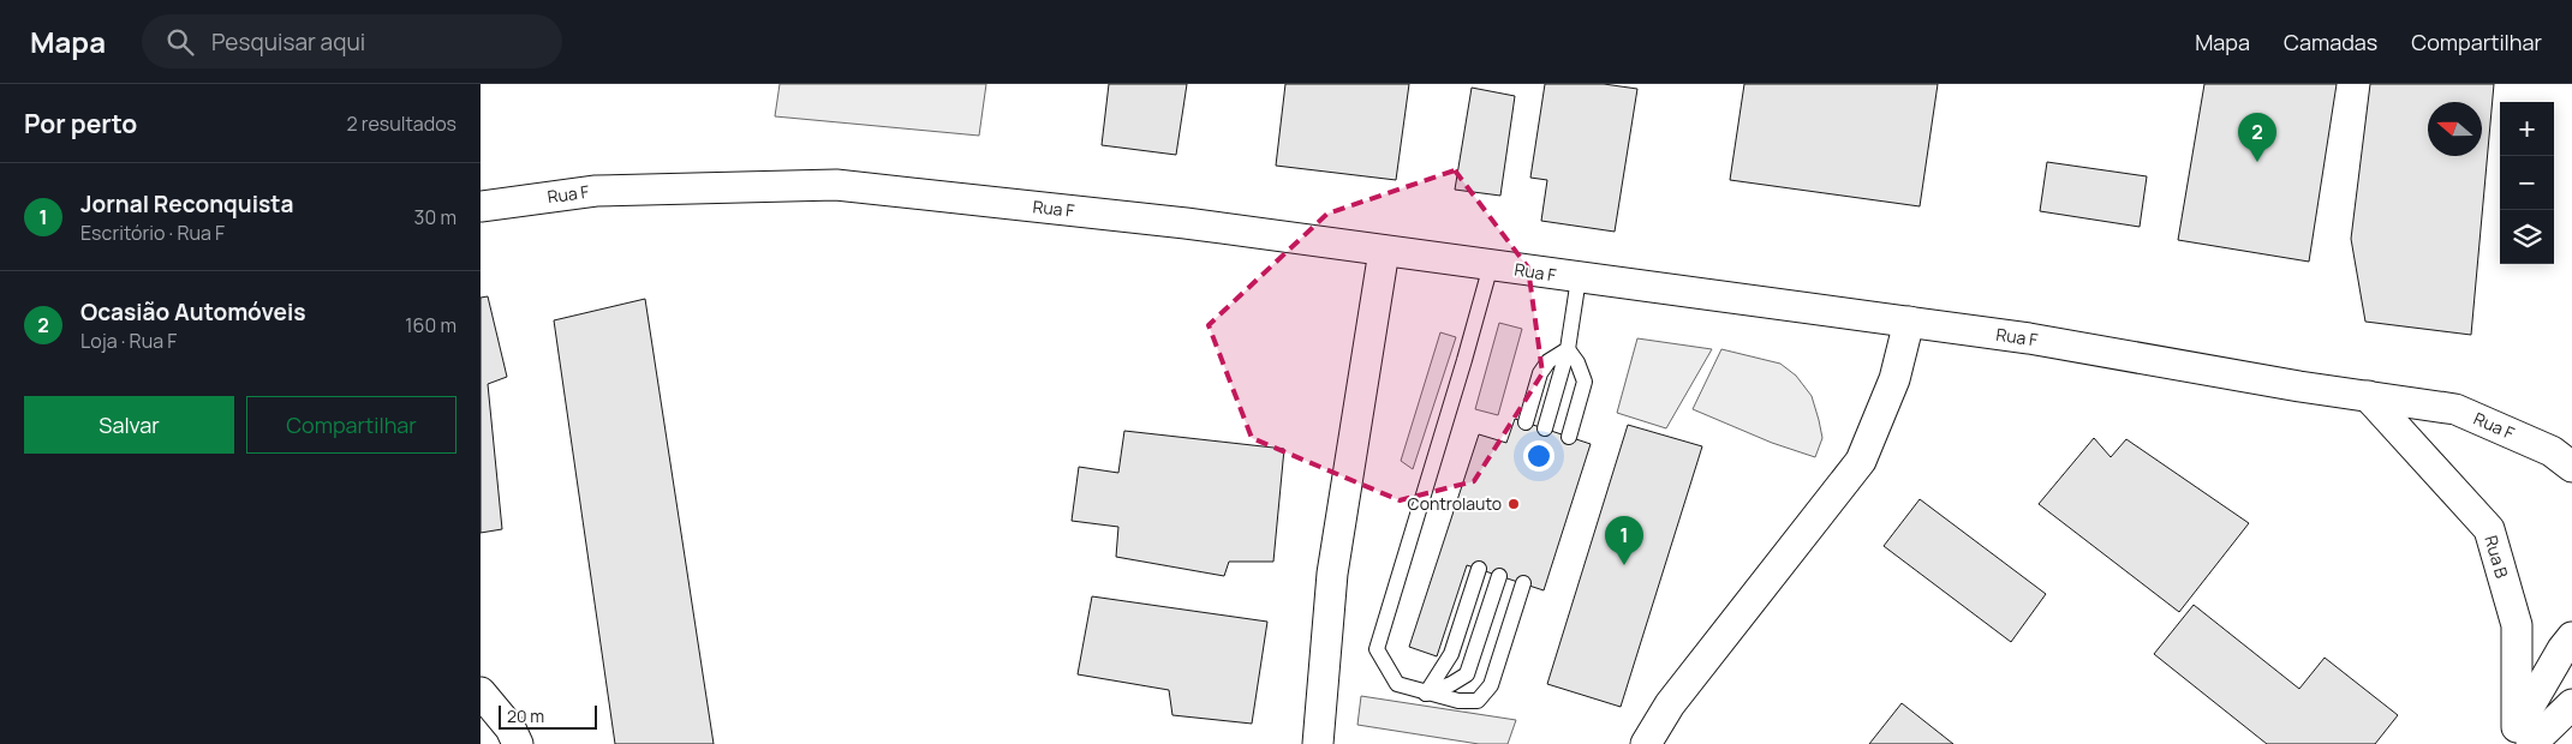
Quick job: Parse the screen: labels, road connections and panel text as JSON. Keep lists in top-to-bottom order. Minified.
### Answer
{"streets":{"street":["Rua F","Rua B"]},"crossings":[["Rua F","Rua B"]],"places":["Controlauto"],"scale_bar":"20 m","north":"left","page":{"header":"Mapa","search":"Pesquisar aqui","nav":["Mapa","Camadas","Compartilhar"],"heading":["Por perto","2 resultados"],"map_buttons":["+","−"],"pins":["2","1"],"list":[{"mark":"1","name":"Jornal Reconquista","note":"Escritório · Rua F","value":"30 m"},{"mark":"2","name":"Ocasião Automóveis","note":"Loja · Rua F","value":"160 m"}],"buttons":["Salvar","Compartilhar"],"scale":"20 m"}}
